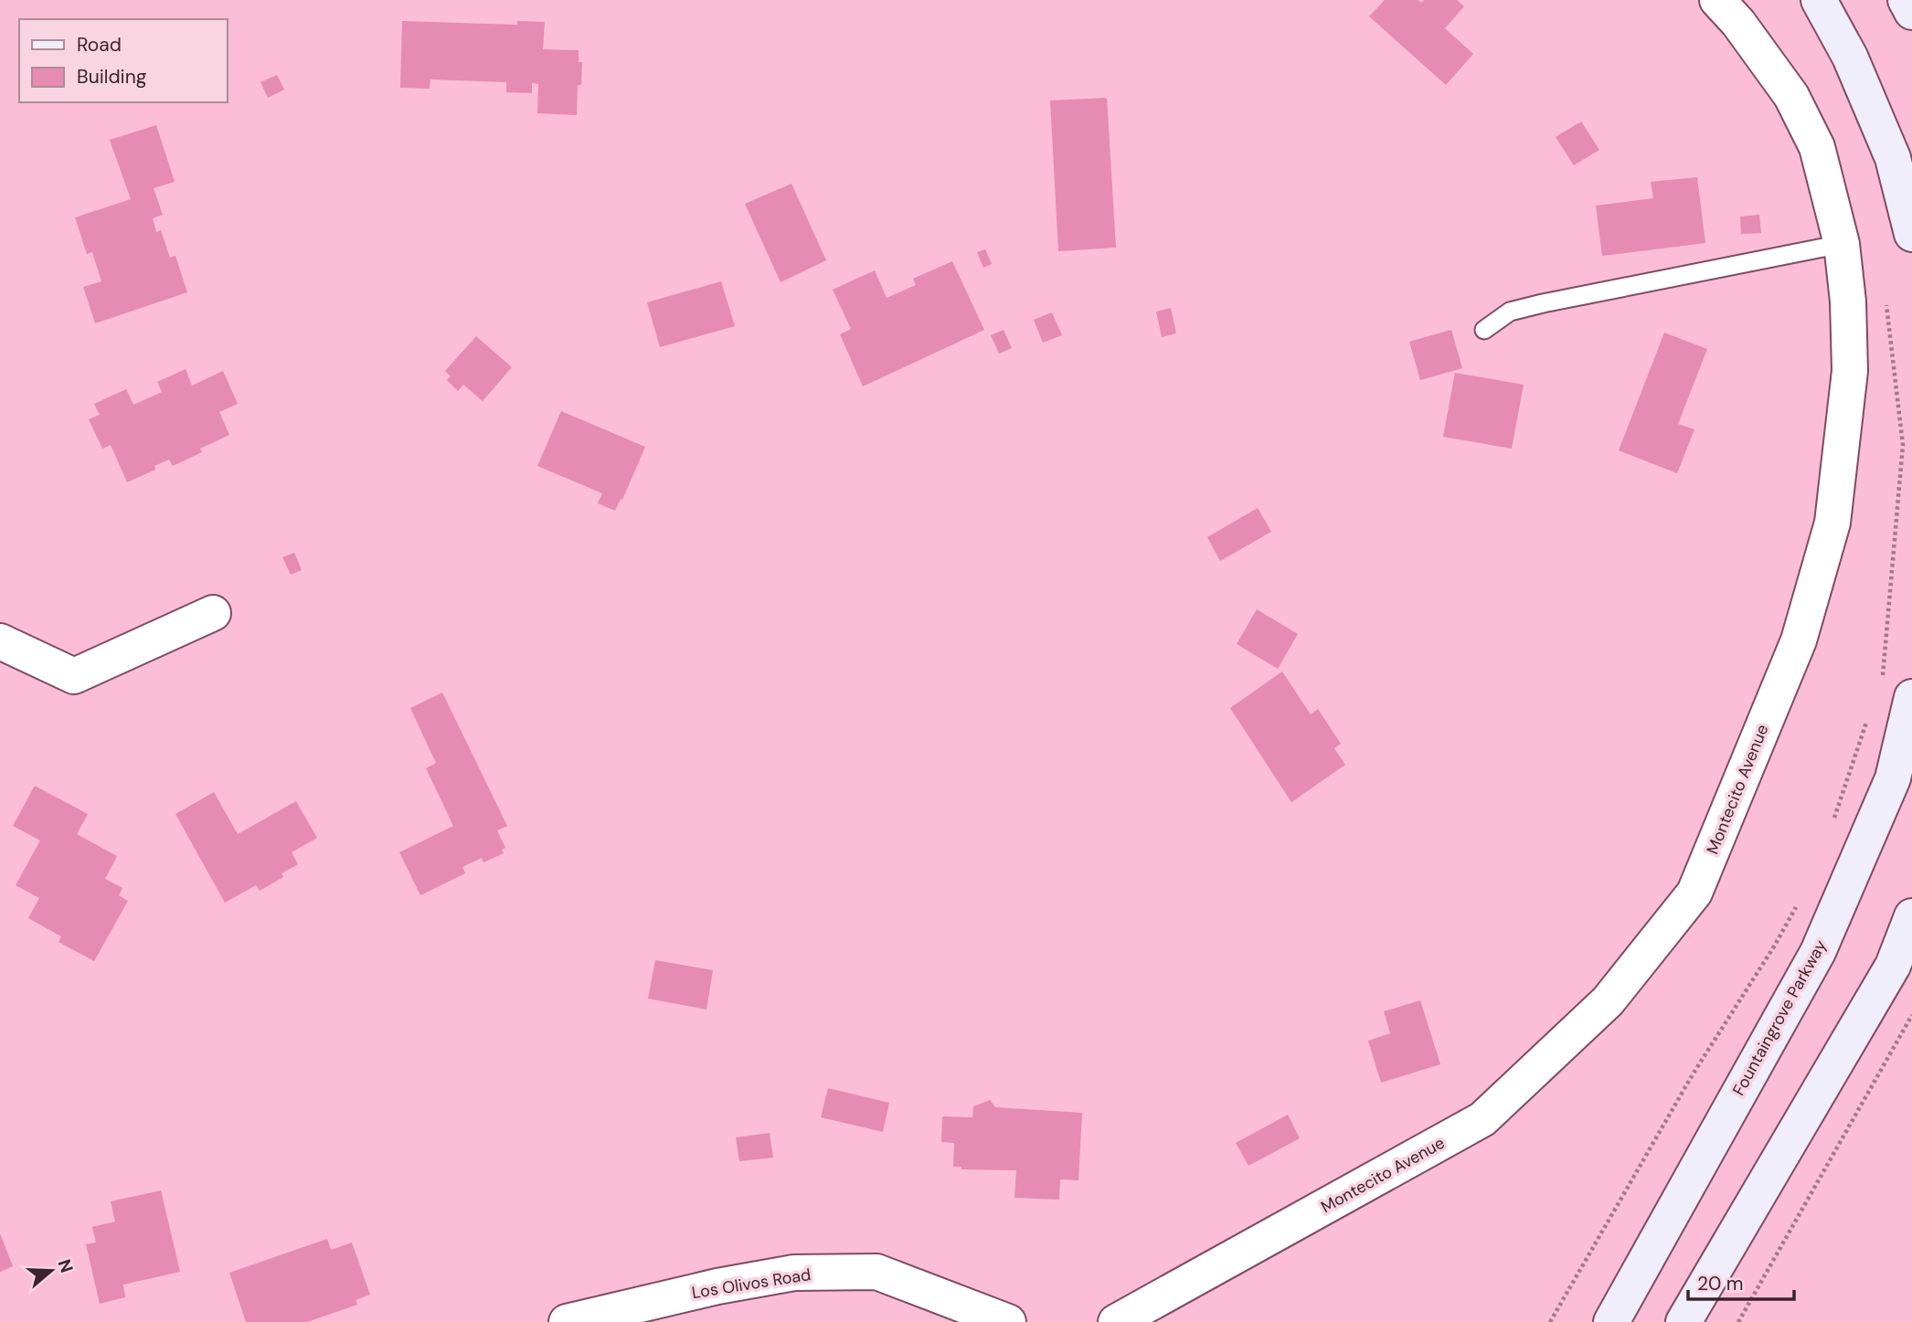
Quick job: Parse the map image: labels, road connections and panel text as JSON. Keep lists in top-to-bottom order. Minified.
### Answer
{"streets":{"main road":["Fountaingrove Parkway"],"street":["Montecito Avenue","Los Olivos Road"]},"legend":["Road","Building"],"scale_bar":"20 m","north":"right"}
